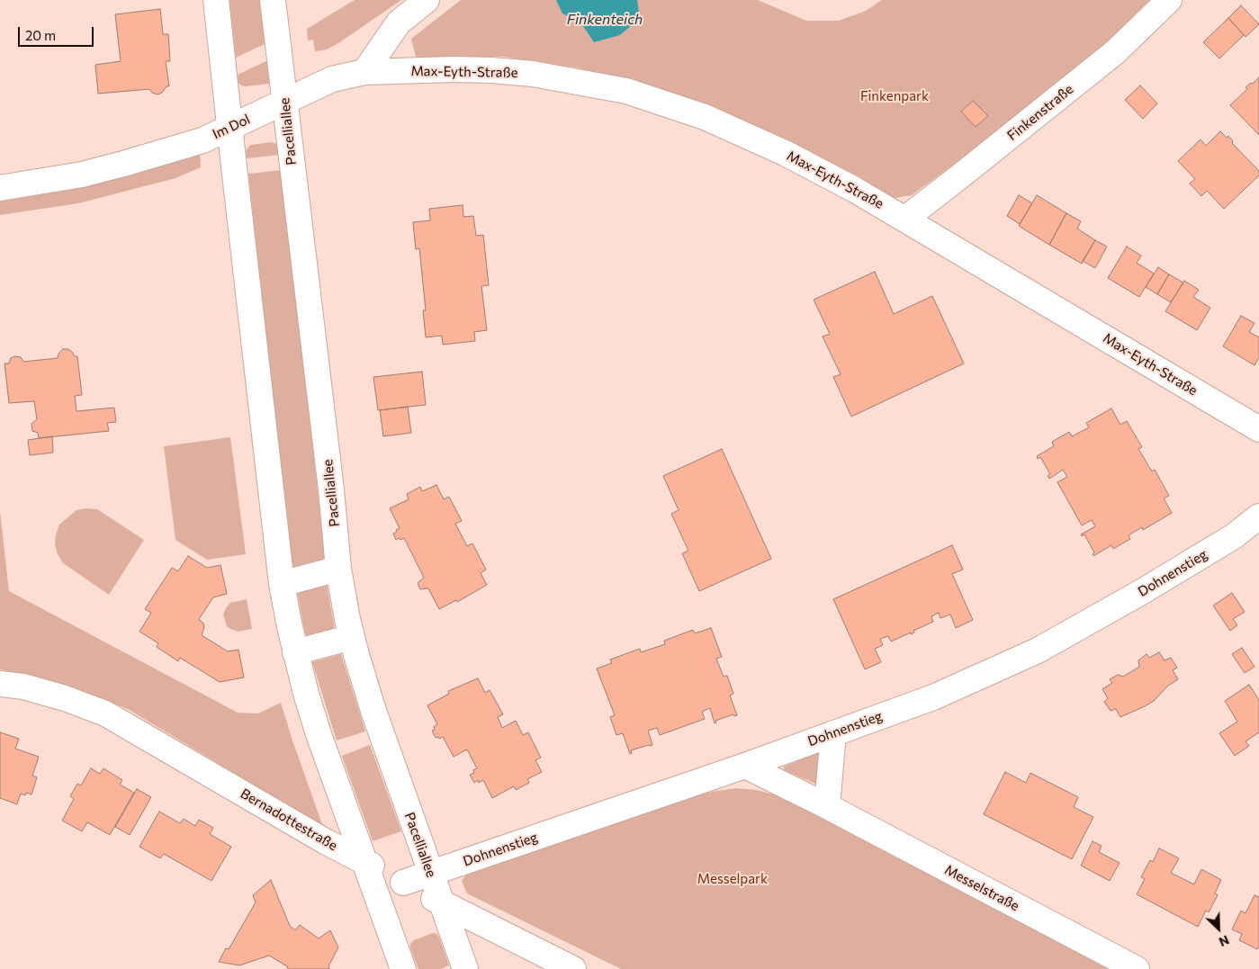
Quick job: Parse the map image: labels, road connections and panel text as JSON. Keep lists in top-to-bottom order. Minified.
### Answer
{"streets":{"street":["Max-Eyth-Straße","Finkenstraße","Im Dol","Pacelliallee","Dohnenstieg","Bernadottestraße","Messelstraße"]},"crossings":[["Max-Eyth-Straße","Finkenstraße"],["Max-Eyth-Straße","Im Dol"],["Im Dol","Pacelliallee"],["Pacelliallee","Dohnenstieg"],["Pacelliallee","Bernadottestraße"],["Dohnenstieg","Bernadottestraße"],["Dohnenstieg","Messelstraße"]],"water":["Finkenteich"],"parks":["Finkenpark","Messelpark"],"scale_bar":"20 m","north":"bottom right"}
